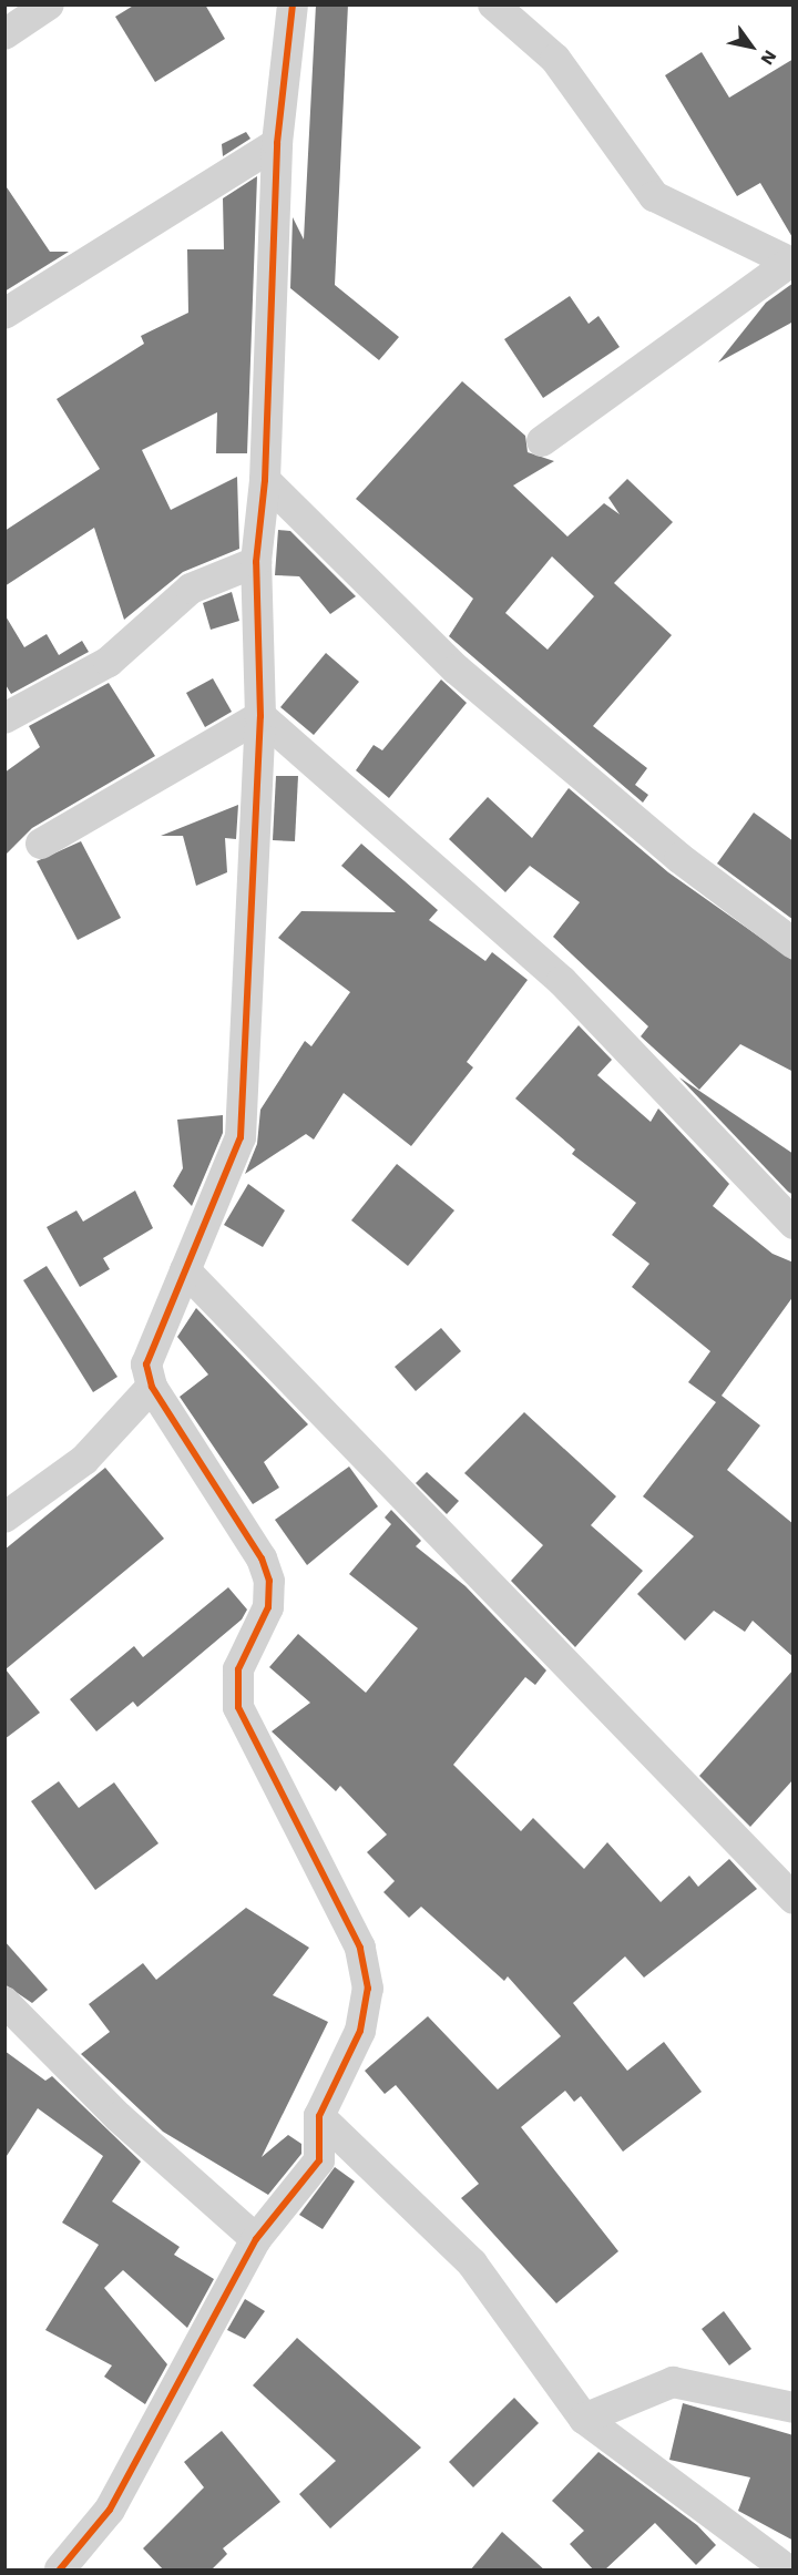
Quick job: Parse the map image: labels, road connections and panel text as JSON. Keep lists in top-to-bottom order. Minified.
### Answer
{"north":"bottom right"}
